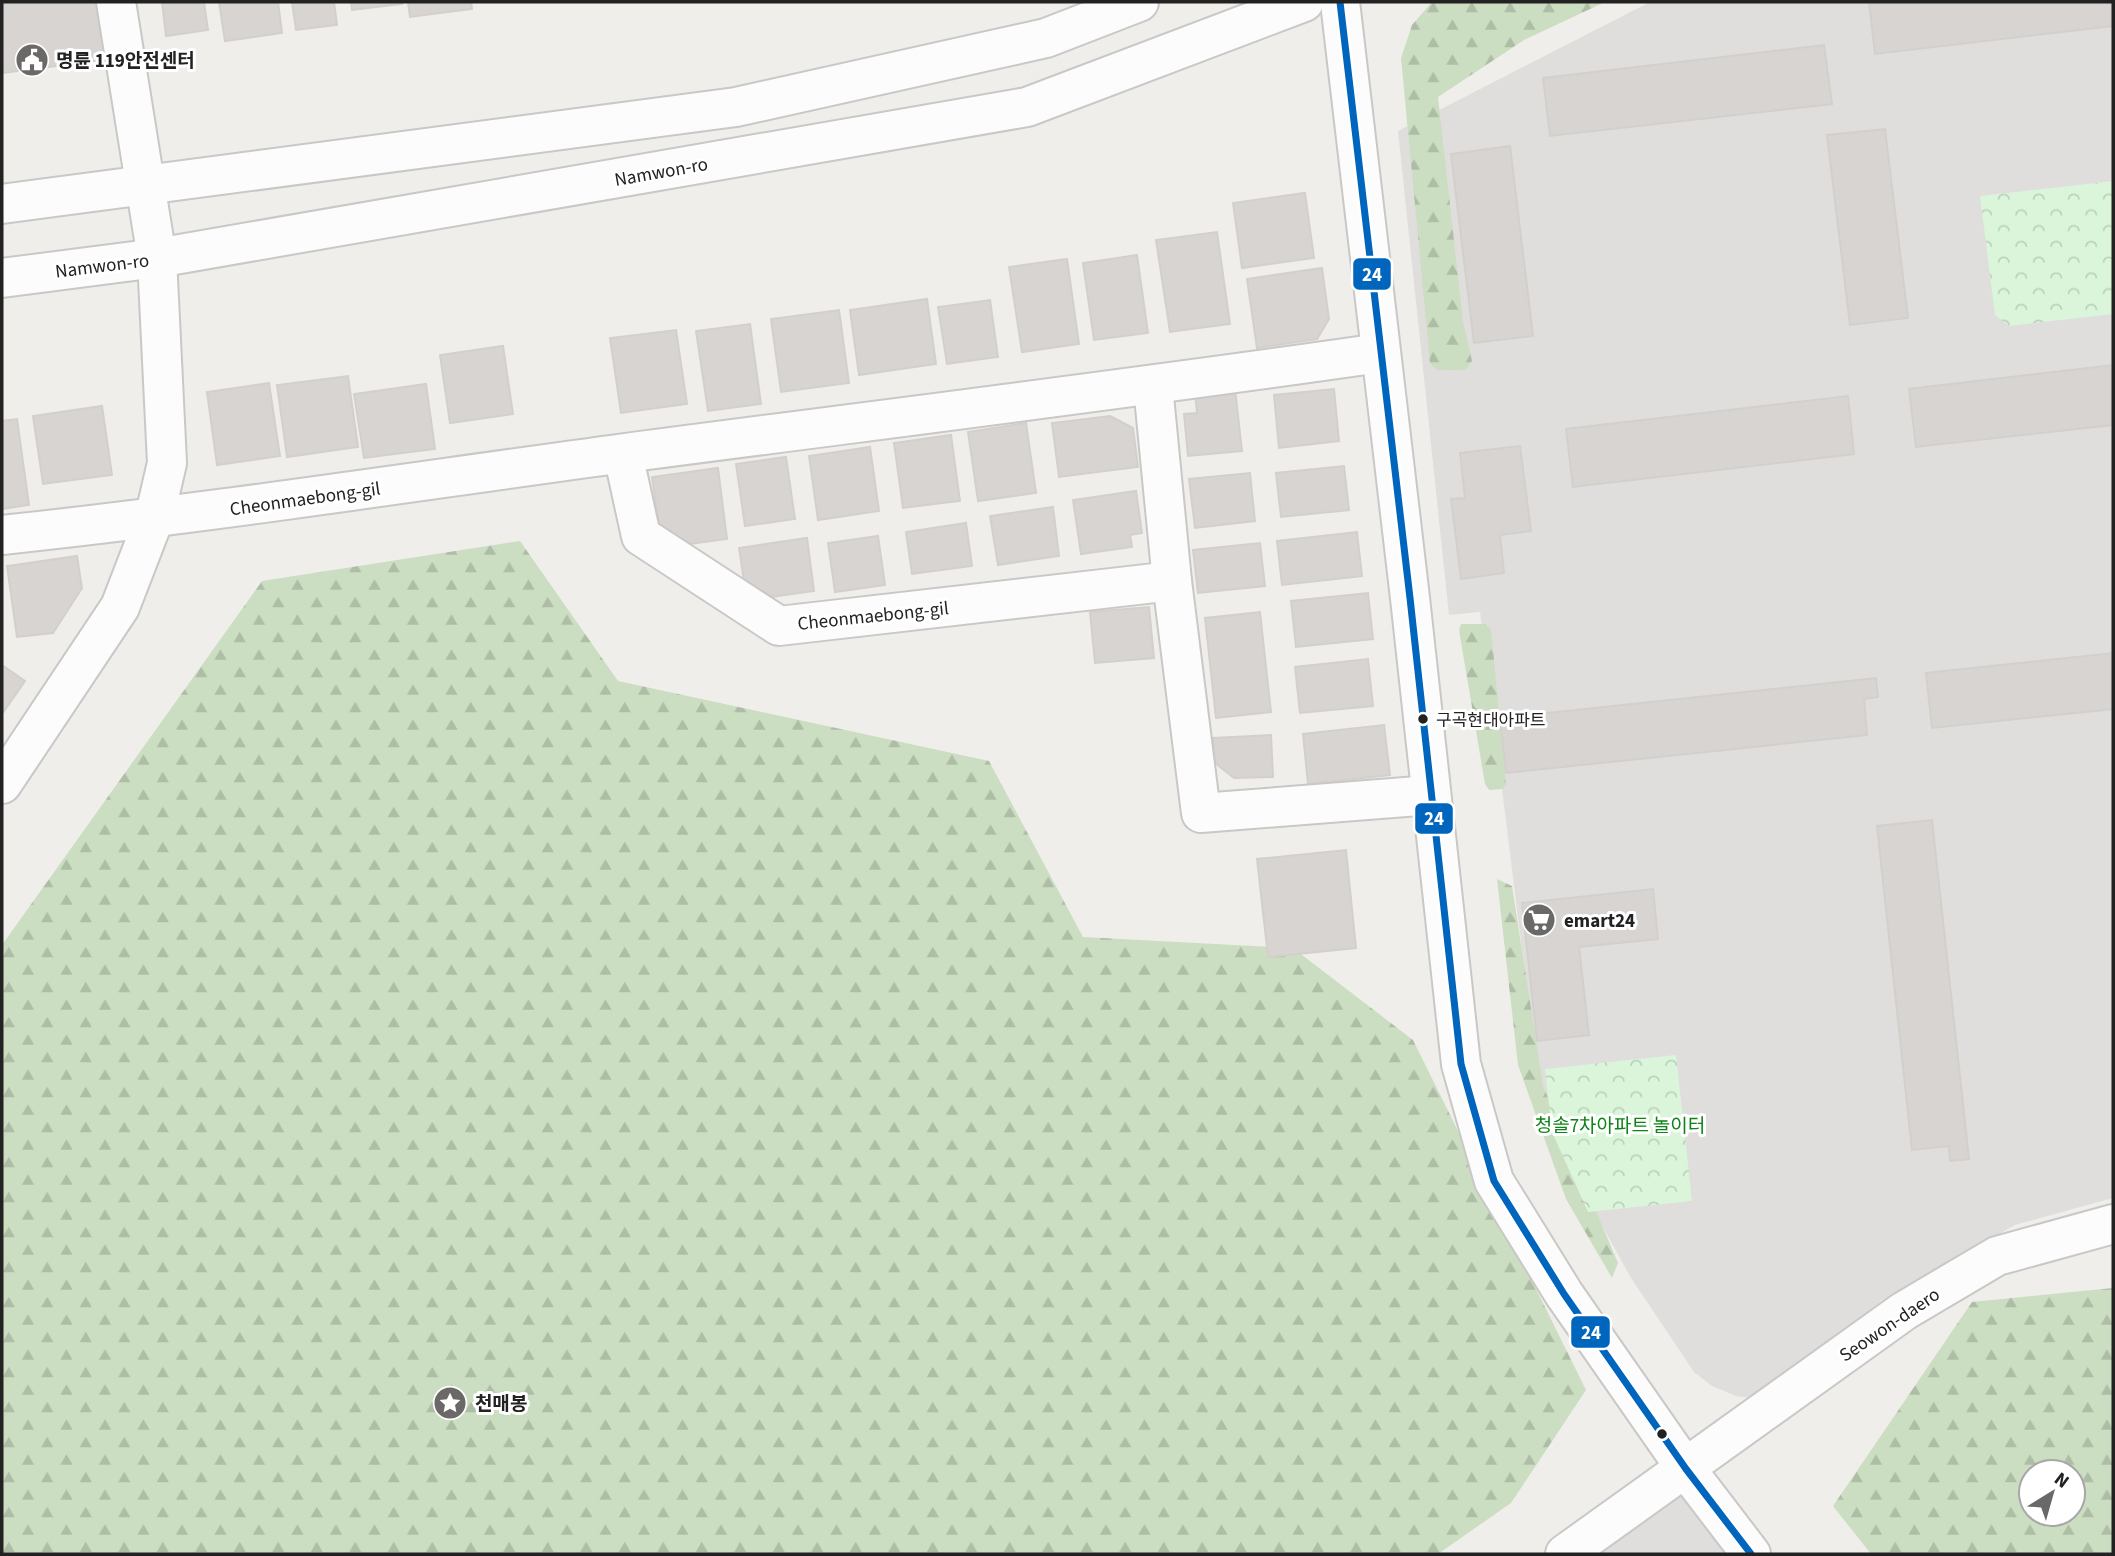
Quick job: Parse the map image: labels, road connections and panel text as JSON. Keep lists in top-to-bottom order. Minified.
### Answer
{"streets":{"street":["Namwon-ro","Cheonmaebong-gil","Seowon-daero"]},"parks":["청솔7차아파트 놀이터"],"places":{"public building":["명륜 119안전센터"],"other":["구곡현대아파트"],"supermarket":["emart24"],"place":["천매봉"]},"lines":["transit line 24"],"north":"top right"}
